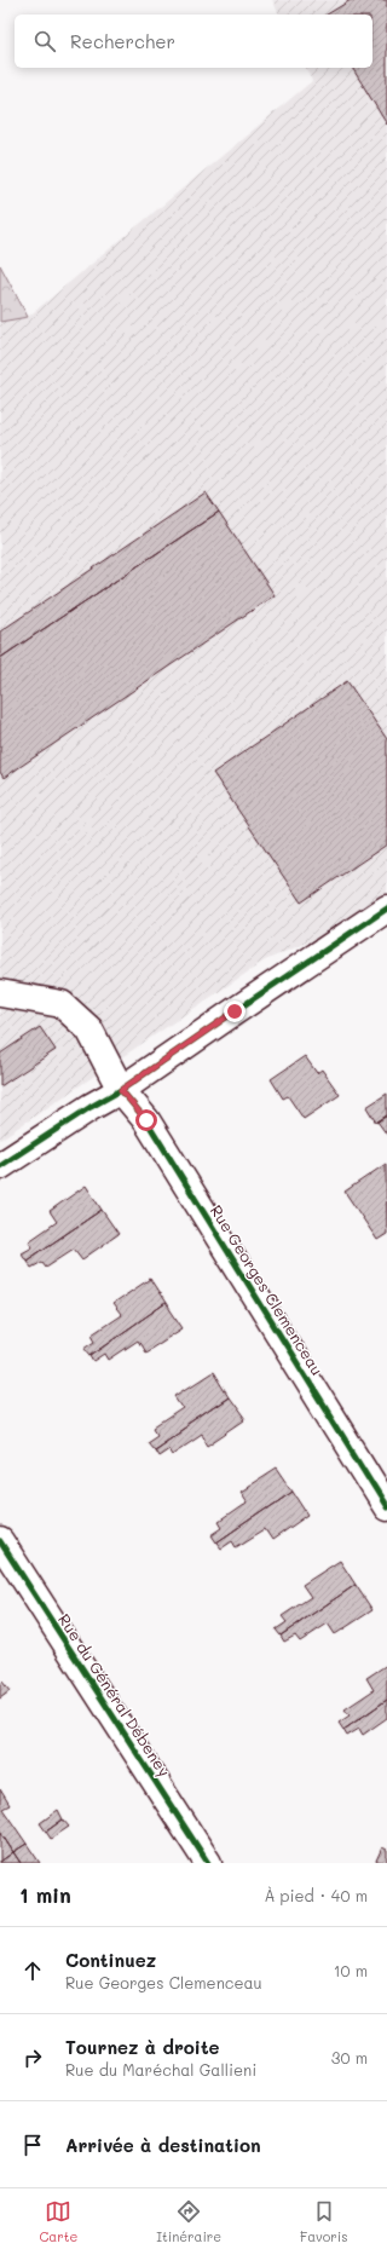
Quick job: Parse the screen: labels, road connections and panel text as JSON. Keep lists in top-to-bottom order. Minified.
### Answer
{"streets":{"street":["Rue Georges Clemenceau","Rue du Général Débeney"]},"page":{"search":"Rechercher","heading":["1 min","À pied · 40 m"],"list":[["Continuez","Rue Georges Clemenceau","10 m"],["Tournez à droite","Rue du Maréchal Gallieni","30 m"],"Arrivée à destination"],"nav":["Carte","Itinéraire","Favoris"]}}
